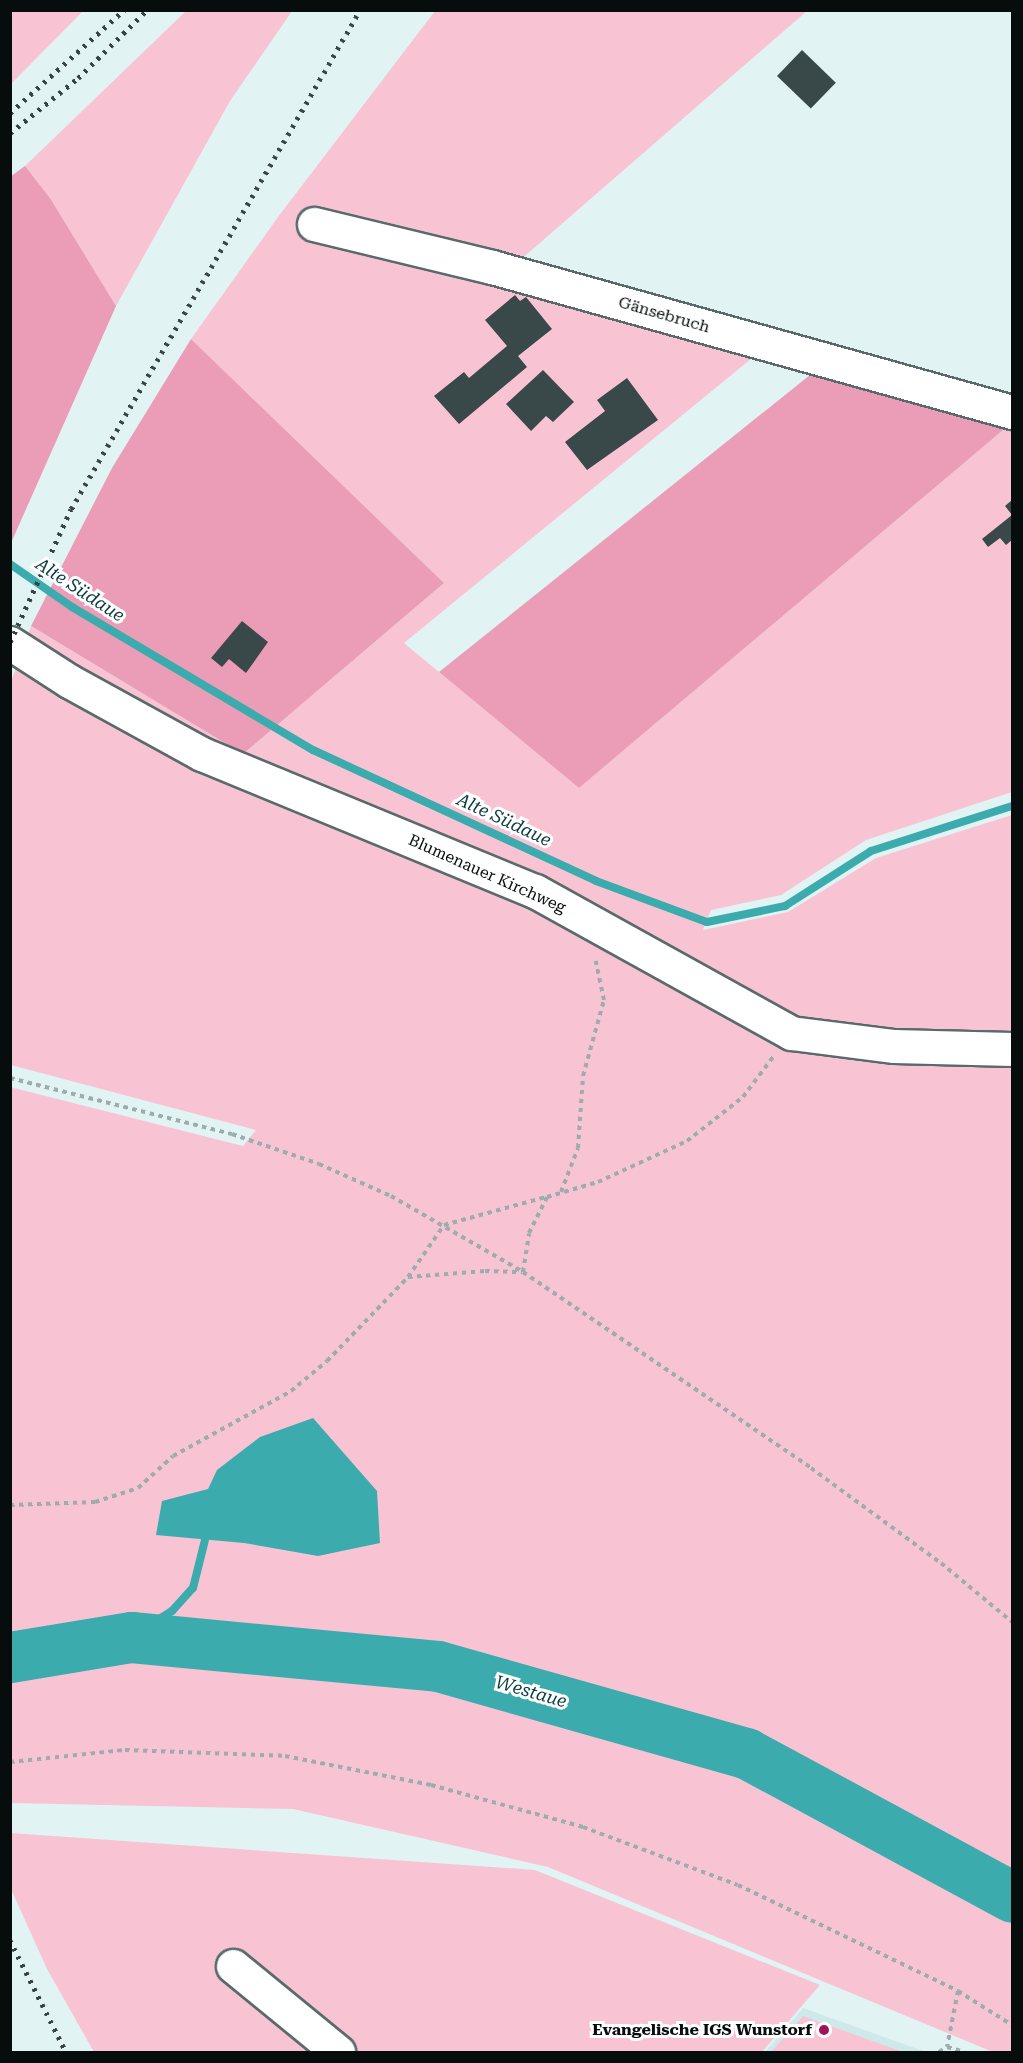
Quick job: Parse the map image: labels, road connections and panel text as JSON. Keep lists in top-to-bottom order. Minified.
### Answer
{"streets":{"lane":["Gänsebruch","Blumenauer Kirchweg"]},"water":["Alte Südaue","Westaue"],"places":["Evangelische IGS Wunstorf"]}
